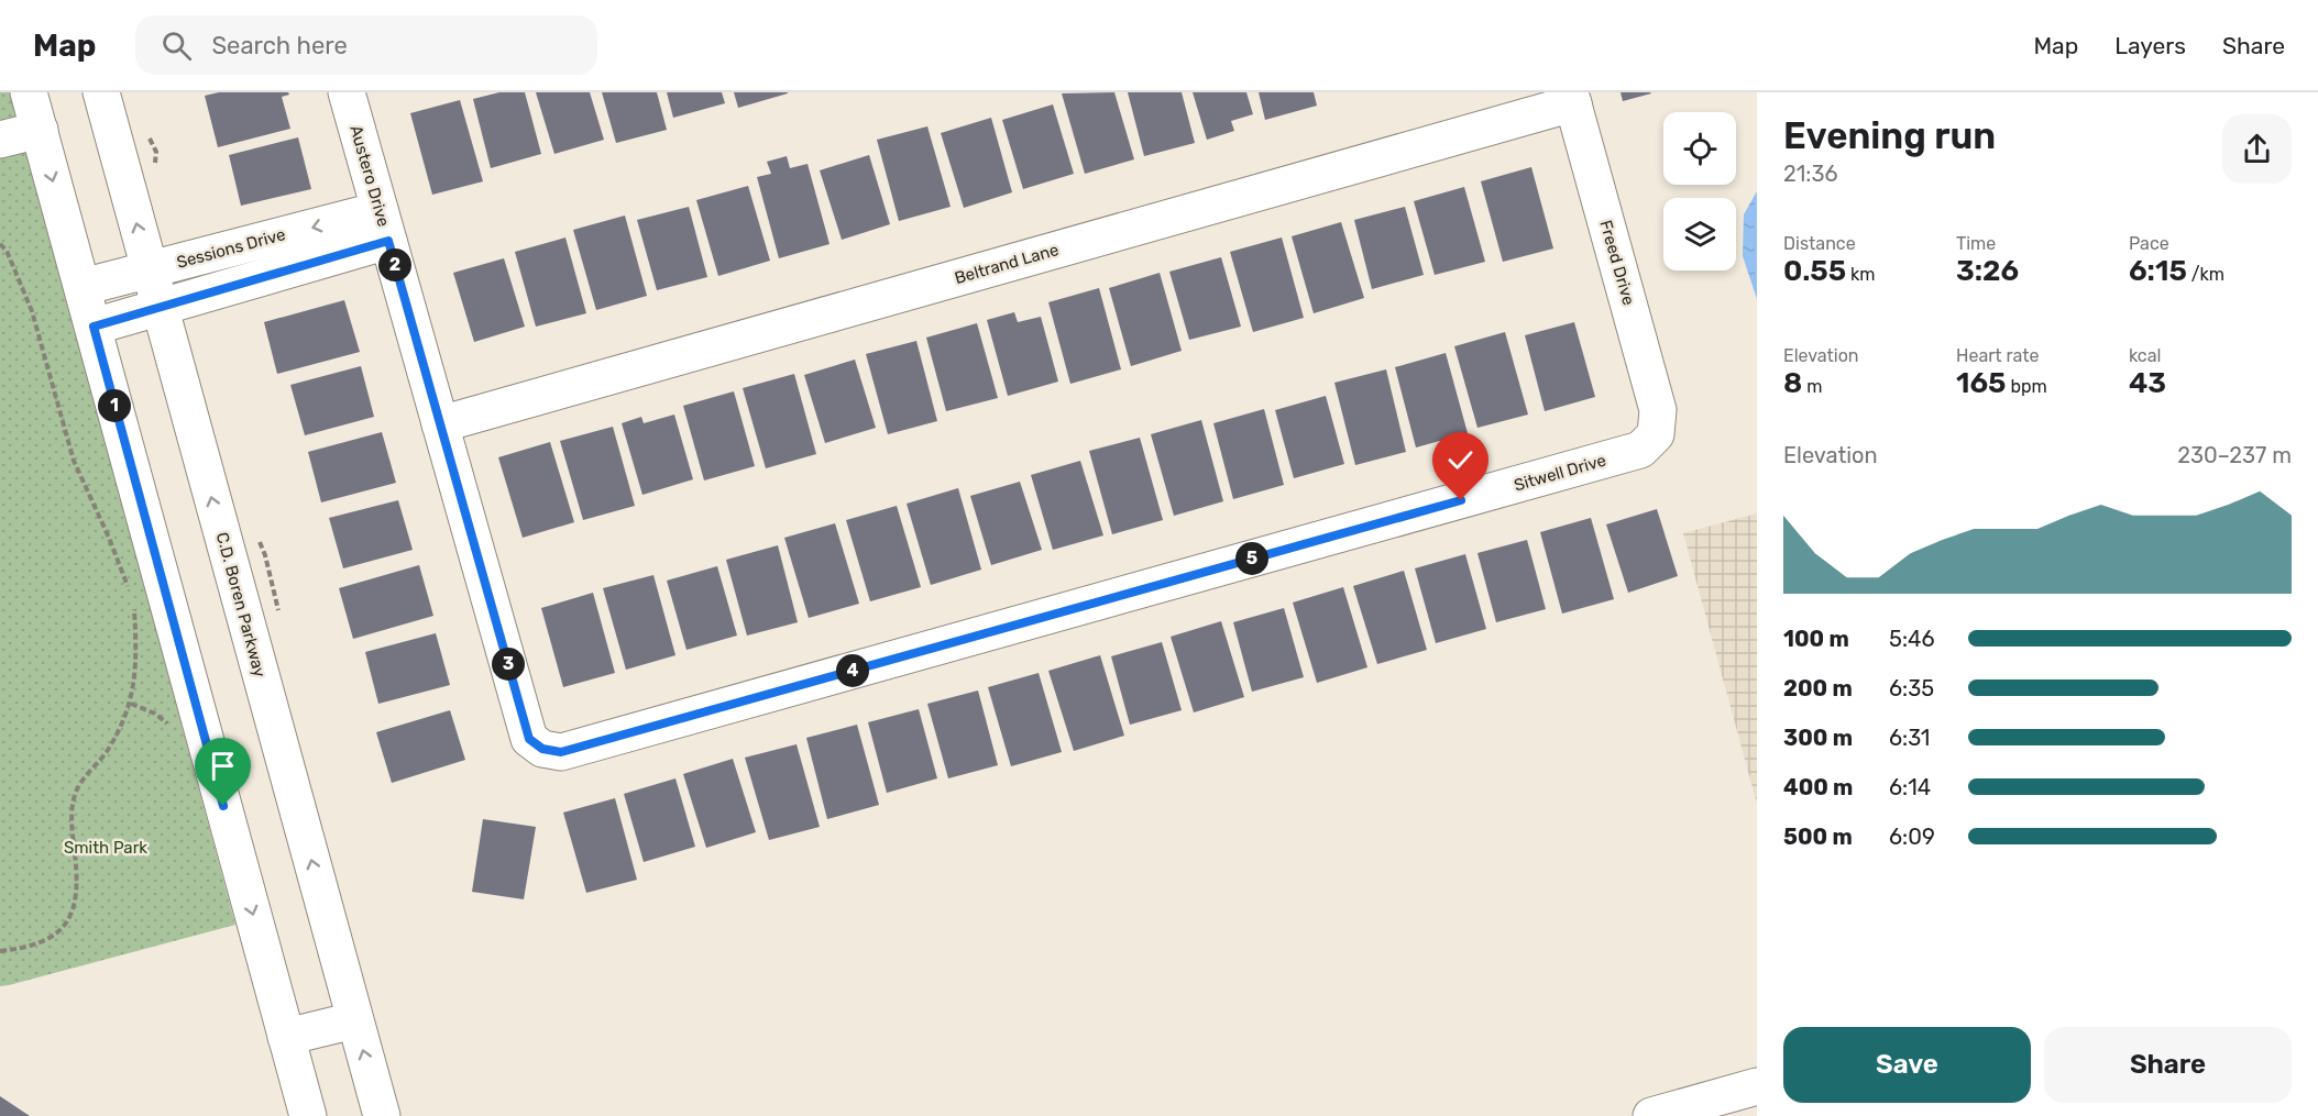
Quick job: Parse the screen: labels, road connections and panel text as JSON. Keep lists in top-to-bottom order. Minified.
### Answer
{"streets":{"street":["Austero Drive","Sessions Drive","Freed Drive","Beltrand Lane","Sitwell Drive","C.D. Boren Parkway"]},"crossings":[["Austero Drive","Sessions Drive"],["Austero Drive","Beltrand Lane"],["Austero Drive","Sitwell Drive"],["Sessions Drive","C.D. Boren Parkway"],["Freed Drive","Beltrand Lane"],["Freed Drive","Sitwell Drive"]],"parks":["Smith Park"],"page":{"header":"Map","search":"Search here","nav":["Map","Layers","Share"],"heading":["Evening run","21:36"],"stats":[["Distance","0.55 km"],["Time","3:26"],["Pace","6:15 /km"],["Elevation","8 m"],["Heart rate","165 bpm"],["kcal","43"]],"pins":["2","1","5","3","4"],"chart":["Elevation","230–237 m"],"list":[{"name":"100 m","note":"5:46"},{"name":"200 m","note":"6:35"},{"name":"300 m","note":"6:31"},{"name":"400 m","note":"6:14"},{"name":"500 m","note":"6:09"}],"buttons":["Save","Share"]}}
